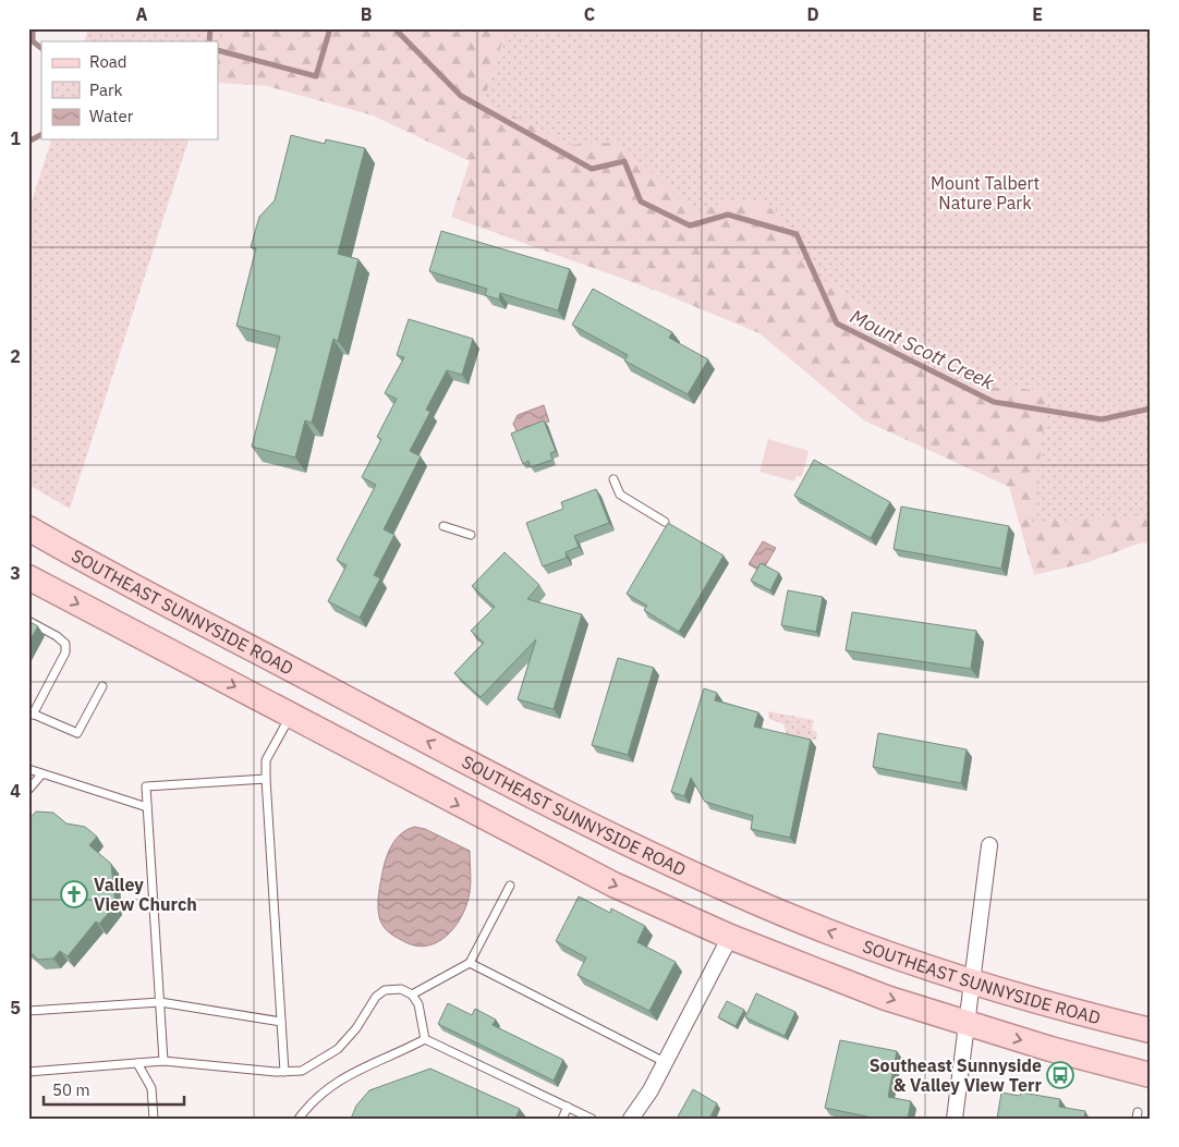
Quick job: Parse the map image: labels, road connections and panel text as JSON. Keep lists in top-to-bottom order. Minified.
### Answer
{"streets":{"main road":["SOUTHEAST SUNNYSIDE ROAD"]},"water":["Mount Scott Creek"],"parks":["Mount Talbert Nature Park"],"places":{"church":["Valley View Church"],"bus stop":["Southeast Sunnyside & Valley View Terr"]},"legend":["Road","Park","Water"],"scale_bar":"50 m","grid":{"columns":["A","B","C","D","E"],"rows":["1","2","3","4","5"]}}
